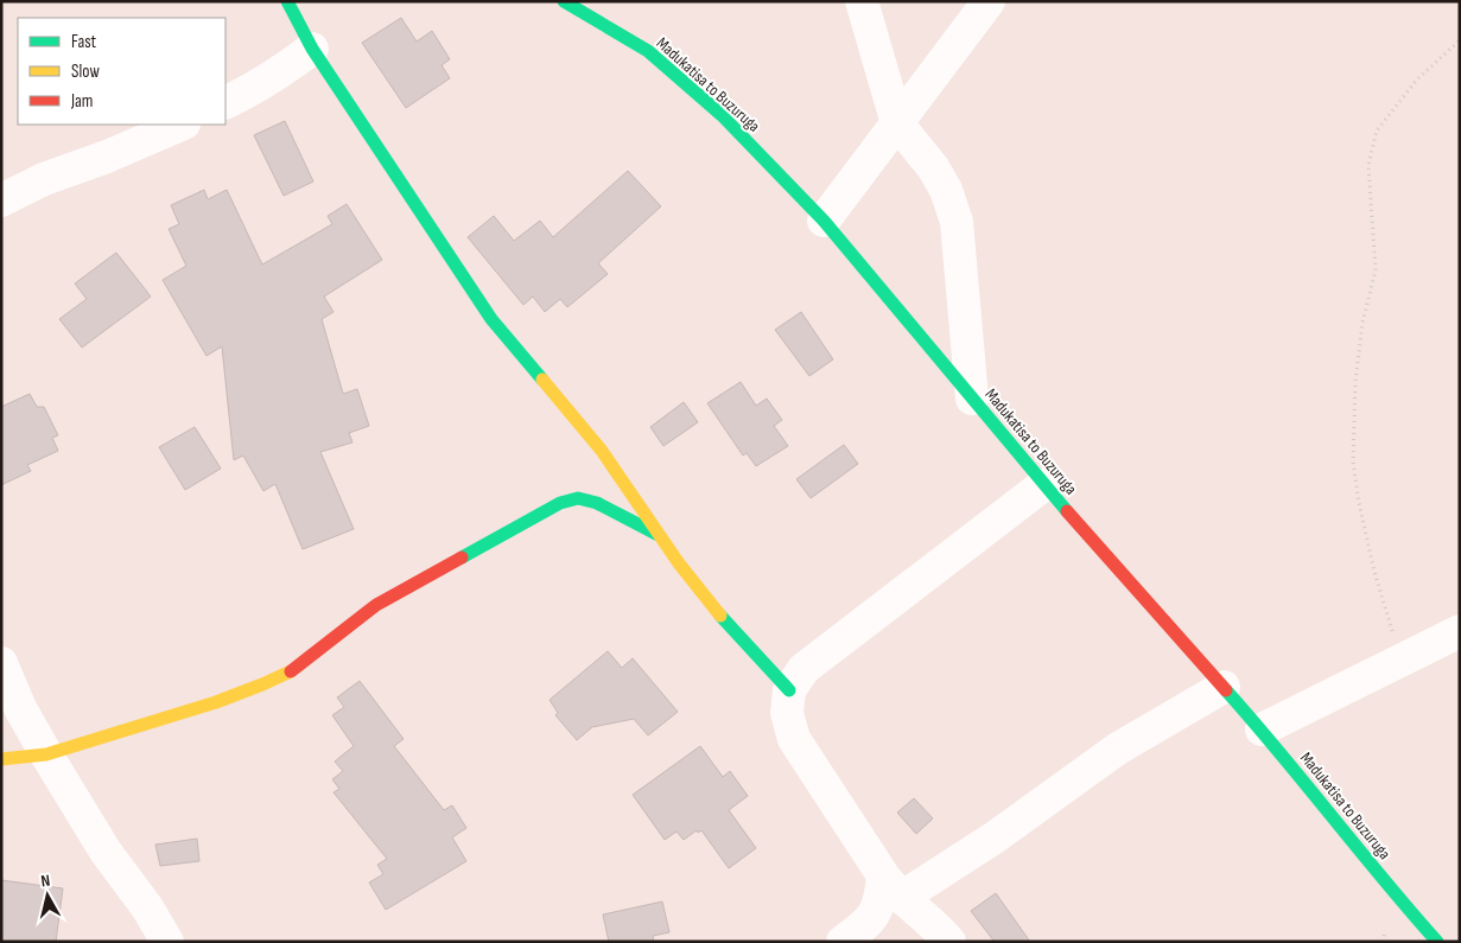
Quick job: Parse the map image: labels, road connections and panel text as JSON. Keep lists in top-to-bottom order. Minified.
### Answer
{"streets":{"street":["Madukatisa to Buzuruga"]},"legend":["Fast","Slow","Jam"],"north":"top"}
